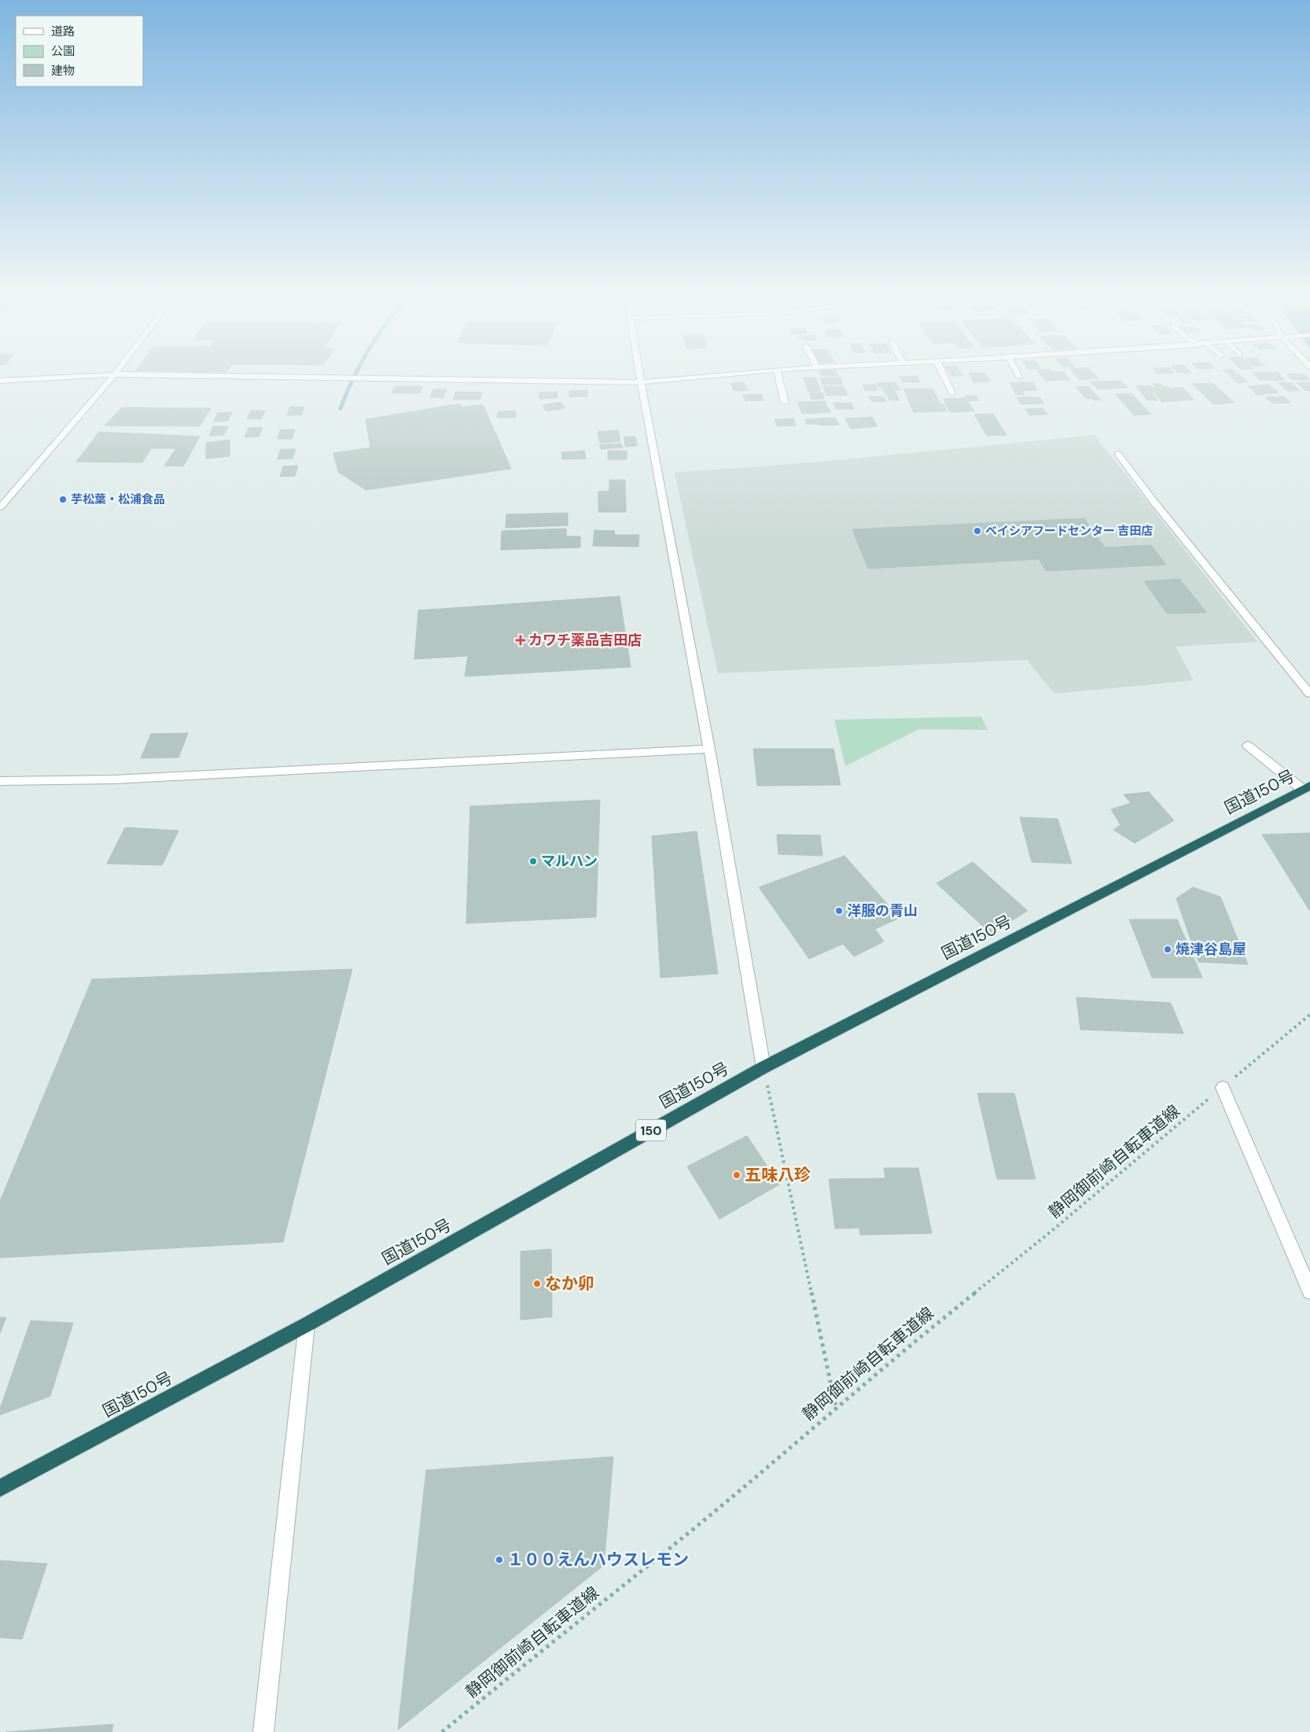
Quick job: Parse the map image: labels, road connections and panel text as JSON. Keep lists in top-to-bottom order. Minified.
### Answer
{"streets":{"highway":["国道150号","150"],"path":["静岡御前崎自転車道線"]},"places":{"other":["芋松葉・松浦食品","ベイシアフードセンター 吉田店","マルハン","洋服の青山","焼津谷島屋","五味八珍","なか卯","１００えんハウスレモン"],"health":["カワチ薬品吉田店"]},"legend":["道路","公園","建物"]}
